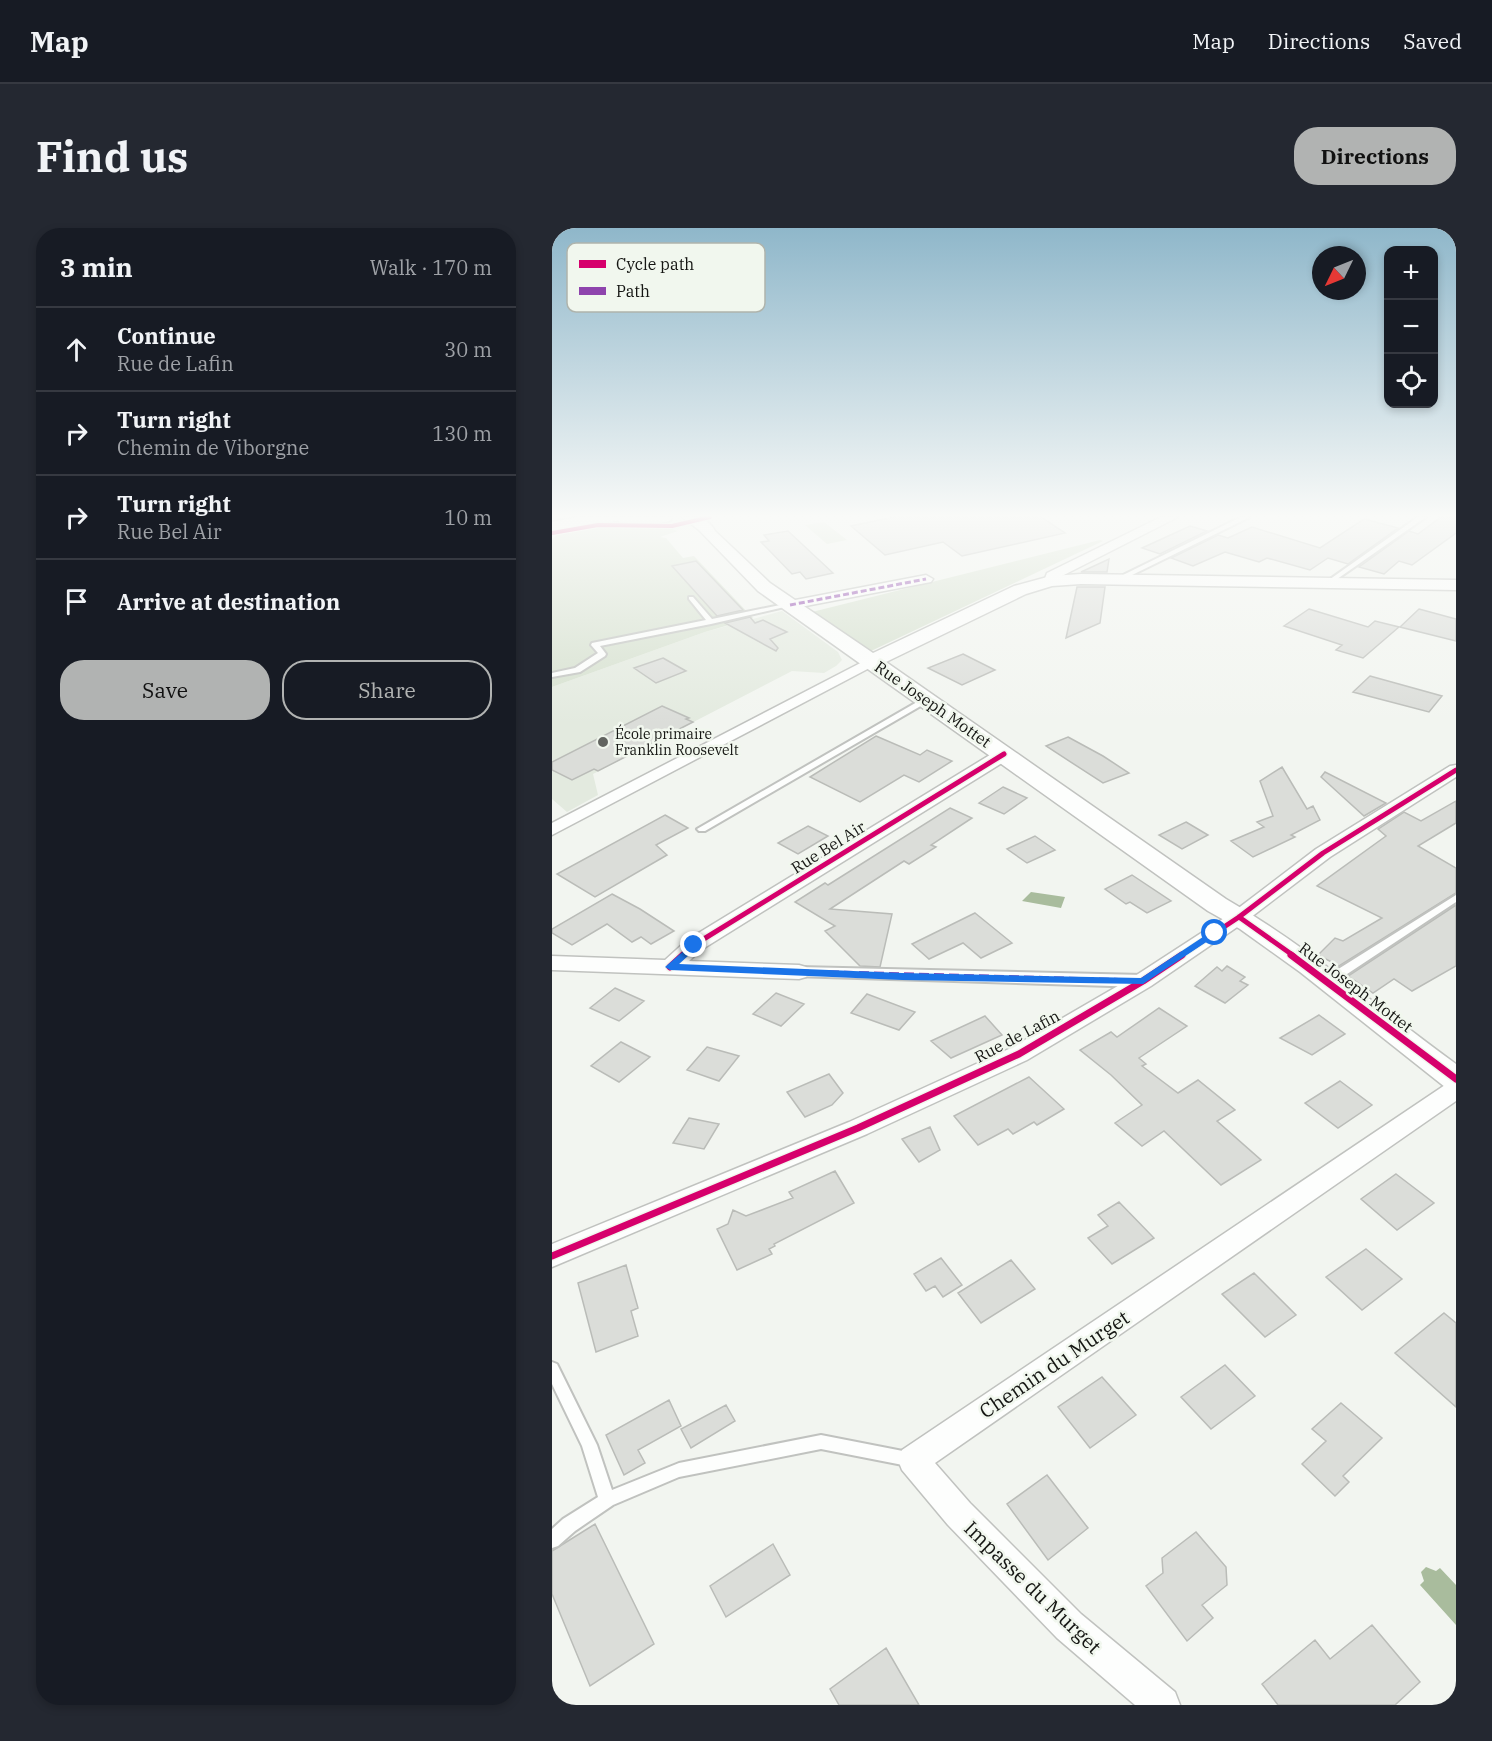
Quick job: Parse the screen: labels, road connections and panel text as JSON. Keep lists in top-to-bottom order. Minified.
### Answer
{"streets":{"street":["Rue Joseph Mottet","Rue Bel Air","Rue de Lafin","Chemin du Murget","Impasse du Murget"]},"crossings":[["Rue Joseph Mottet","Rue Bel Air"],["Rue Joseph Mottet","Rue de Lafin"],["Chemin du Murget","Impasse du Murget"]],"places":["École primaire Franklin Roosevelt"],"legend":["Cycle path","Path"],"north":"bottom left","page":{"header":"Map","nav":["Map","Directions","Saved"],"buttons":["Directions",["Save","Share"]],"title":"Find us","heading":["3 min","Walk · 170 m"],"map_buttons":["+","−"],"list":[["Continue","Rue de Lafin","30 m"],["Turn right","Chemin de Viborgne","130 m"],["Turn right","Rue Bel Air","10 m"],"Arrive at destination"]}}
